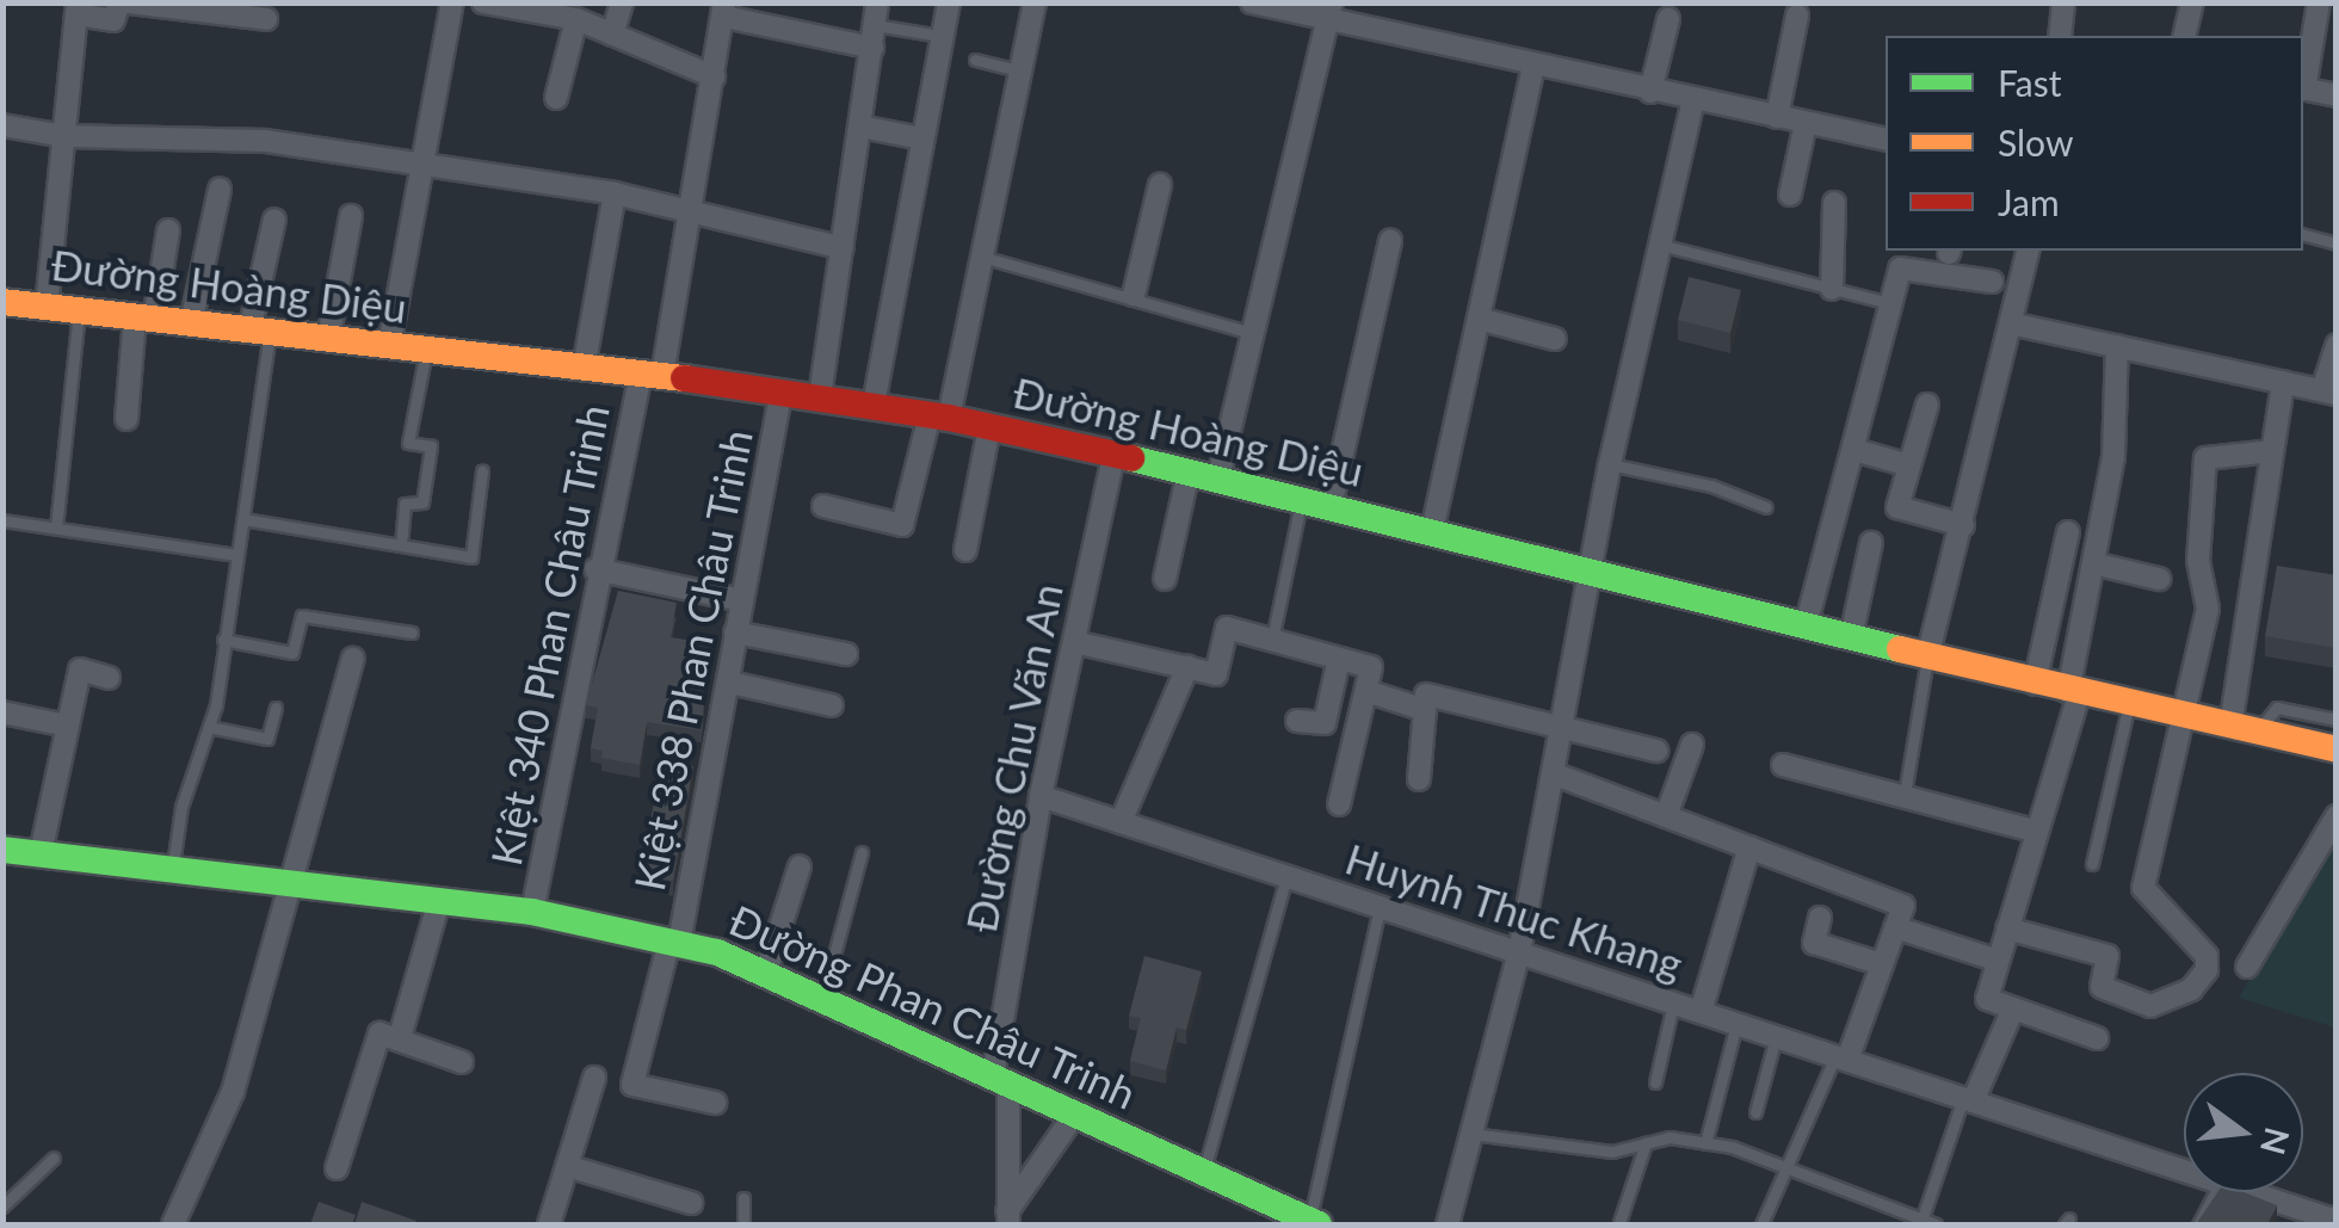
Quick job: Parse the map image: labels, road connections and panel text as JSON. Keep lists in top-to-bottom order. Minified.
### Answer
{"streets":{"main road":["Đường Hoàng Diệu","Đường Phan Châu Trinh"],"street":["Kiệt 340 Phan Châu Trinh","Kiệt 338 Phan Châu Trinh","Đường Chu Văn An","Huynh Thuc Khang"]},"crossings":[["Đường Hoàng Diệu","Kiệt 340 Phan Châu Trinh"],["Đường Hoàng Diệu","Kiệt 338 Phan Châu Trinh"],["Đường Hoàng Diệu","Đường Chu Văn An"],["Kiệt 340 Phan Châu Trinh","Đường Phan Châu Trinh"],["Kiệt 338 Phan Châu Trinh","Đường Phan Châu Trinh"],["Đường Chu Văn An","Huynh Thuc Khang"],["Đường Chu Văn An","Đường Phan Châu Trinh"]],"legend":["Fast","Slow","Jam"],"north":"right"}
